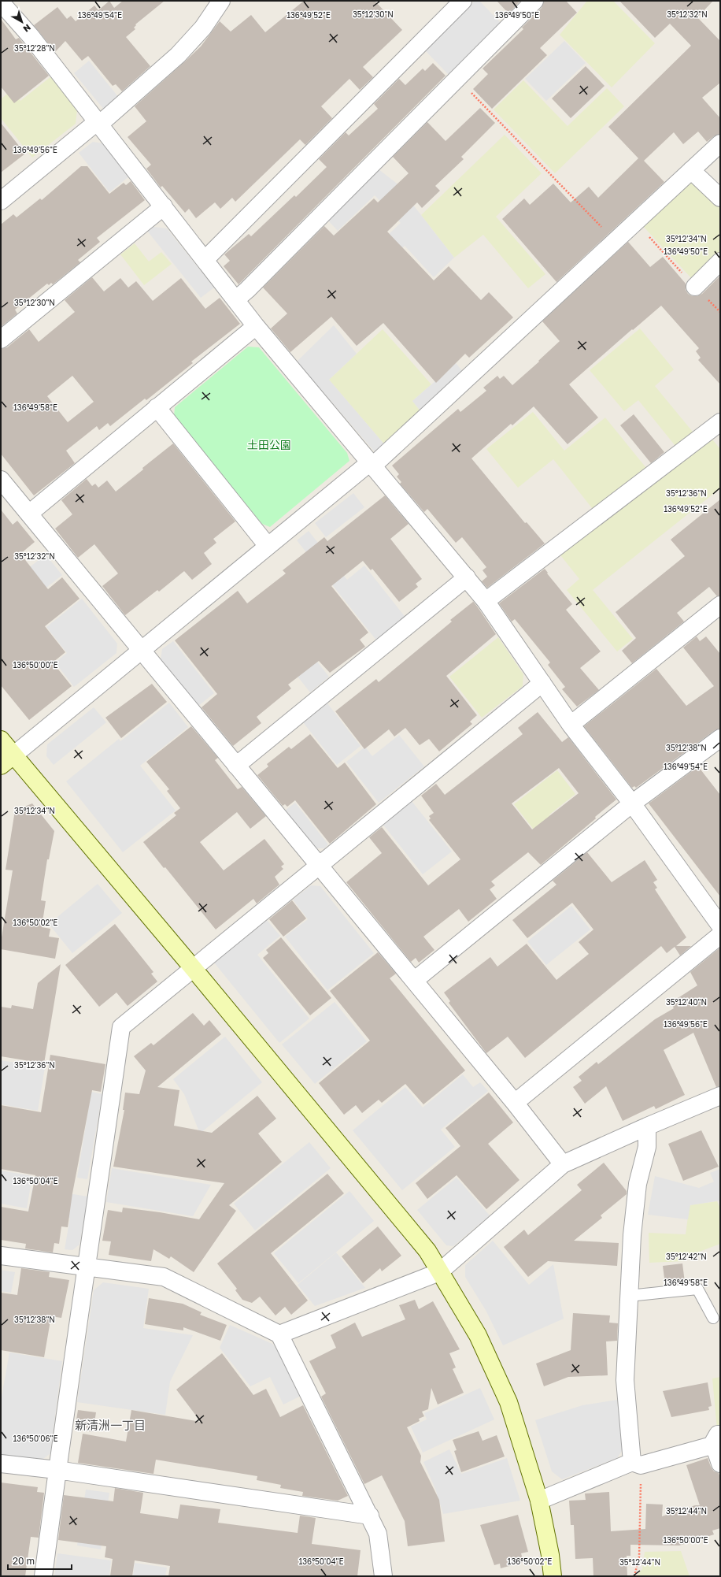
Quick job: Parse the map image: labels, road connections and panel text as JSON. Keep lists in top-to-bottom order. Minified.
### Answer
{"districts":["新清洲一丁目"],"parks":["土田公園"],"scale_bar":"20 m","north":"bottom right","coordinates":["35°12'30\"N","35°12'32\"N","136°49'50\"E","136°49'54\"E","136°49'52\"E","35°12'28\"N","136°49'56\"E","35°12'34\"N","136°49'58\"E","35°12'36\"N","136°50'00\"E","35°12'38\"N","136°50'02\"E","35°12'40\"N","136°50'04\"E","35°12'42\"N","136°50'06\"E","35°12'44\"N"]}
